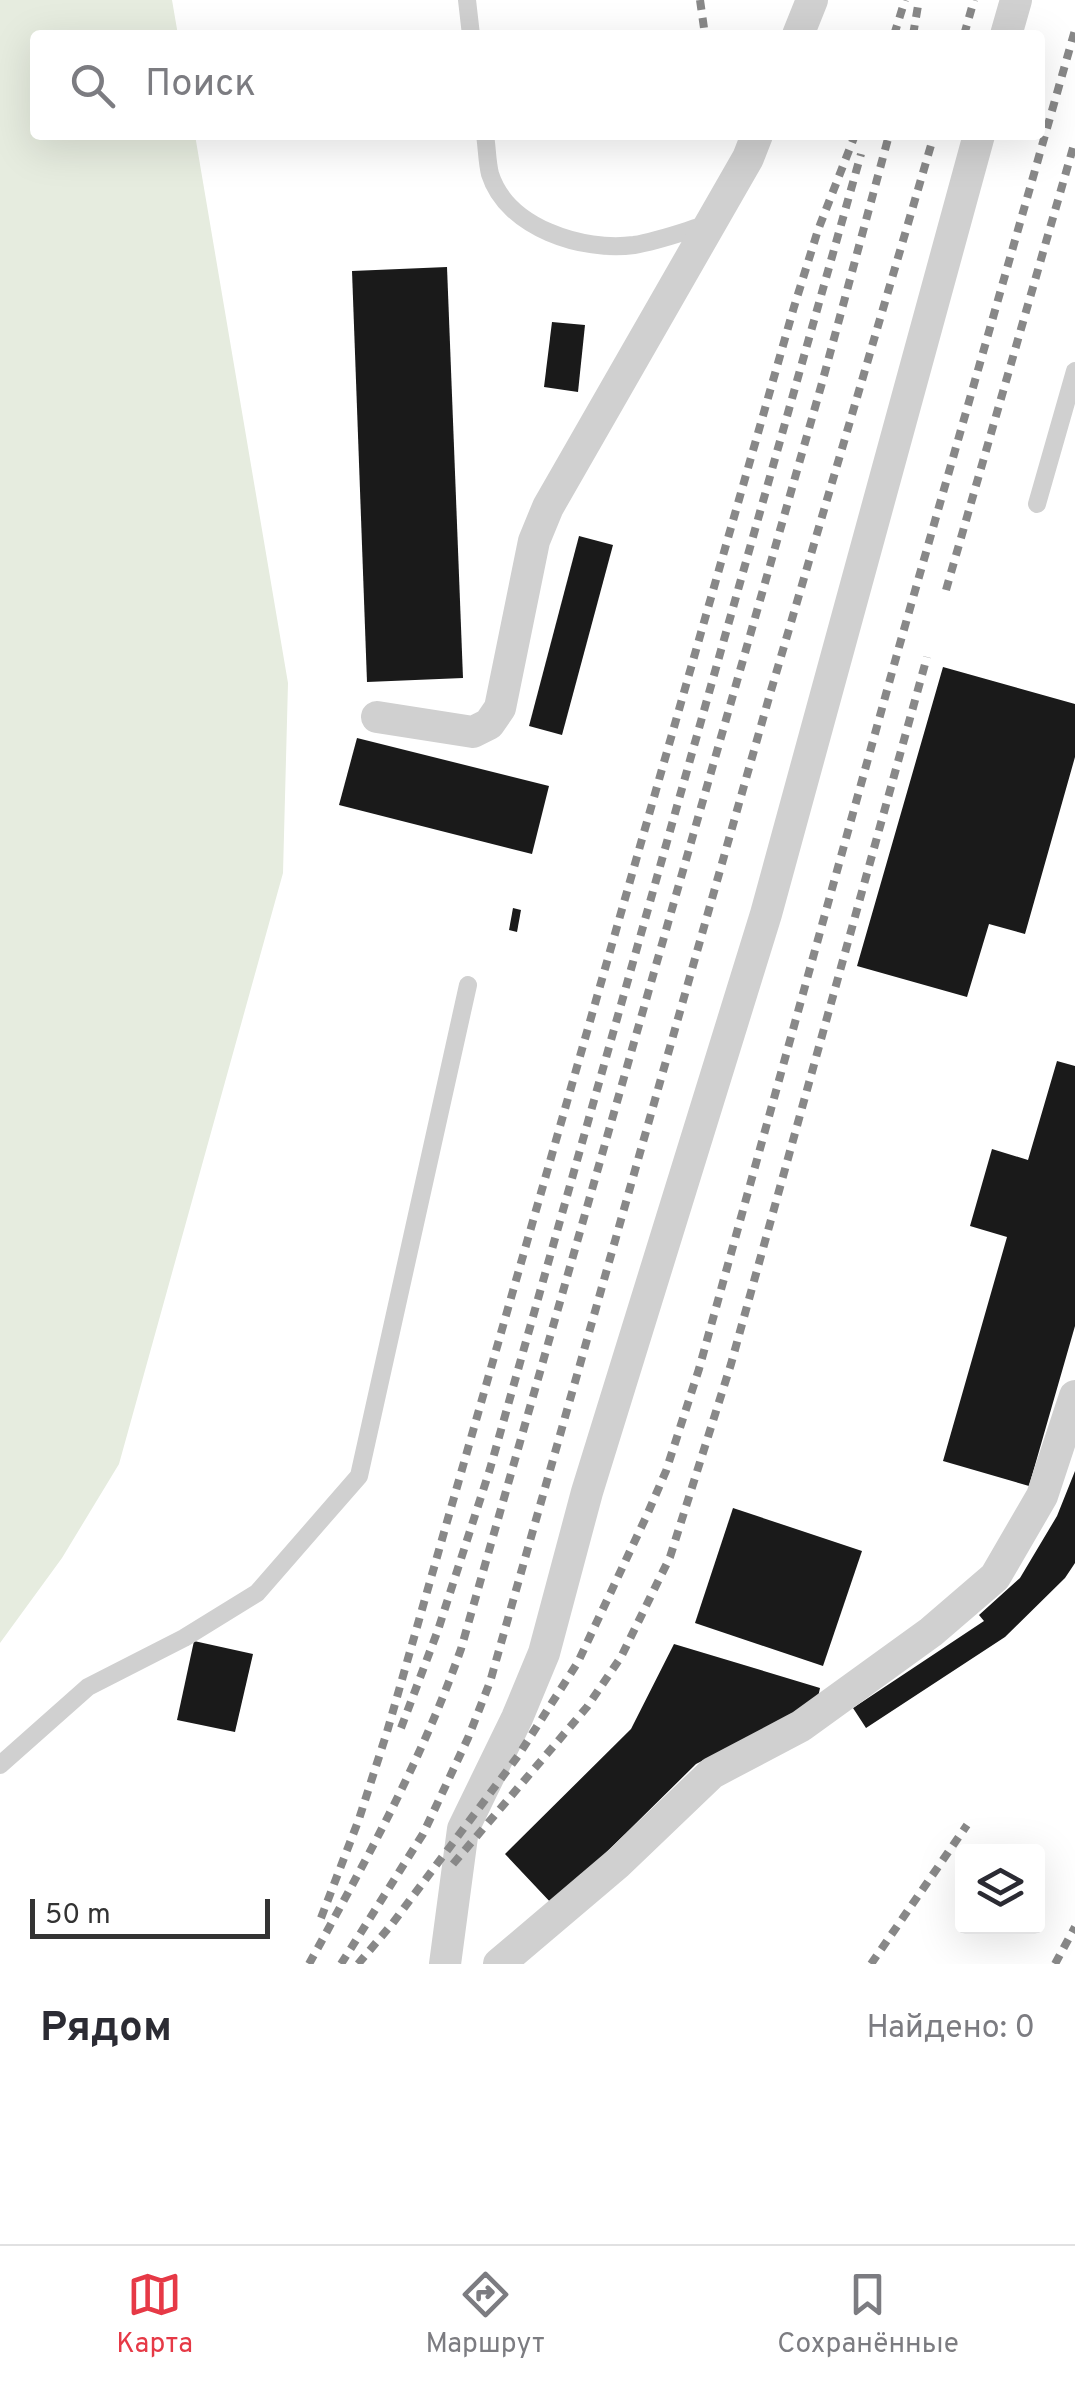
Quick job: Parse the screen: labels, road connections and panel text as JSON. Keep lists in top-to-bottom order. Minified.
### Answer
{"scale_bar":"50 m","page":{"search":"Поиск","scale":"50 m","heading":["Рядом","Найдено: 0"],"nav":["Карта","Маршрут","Сохранённые"]}}
